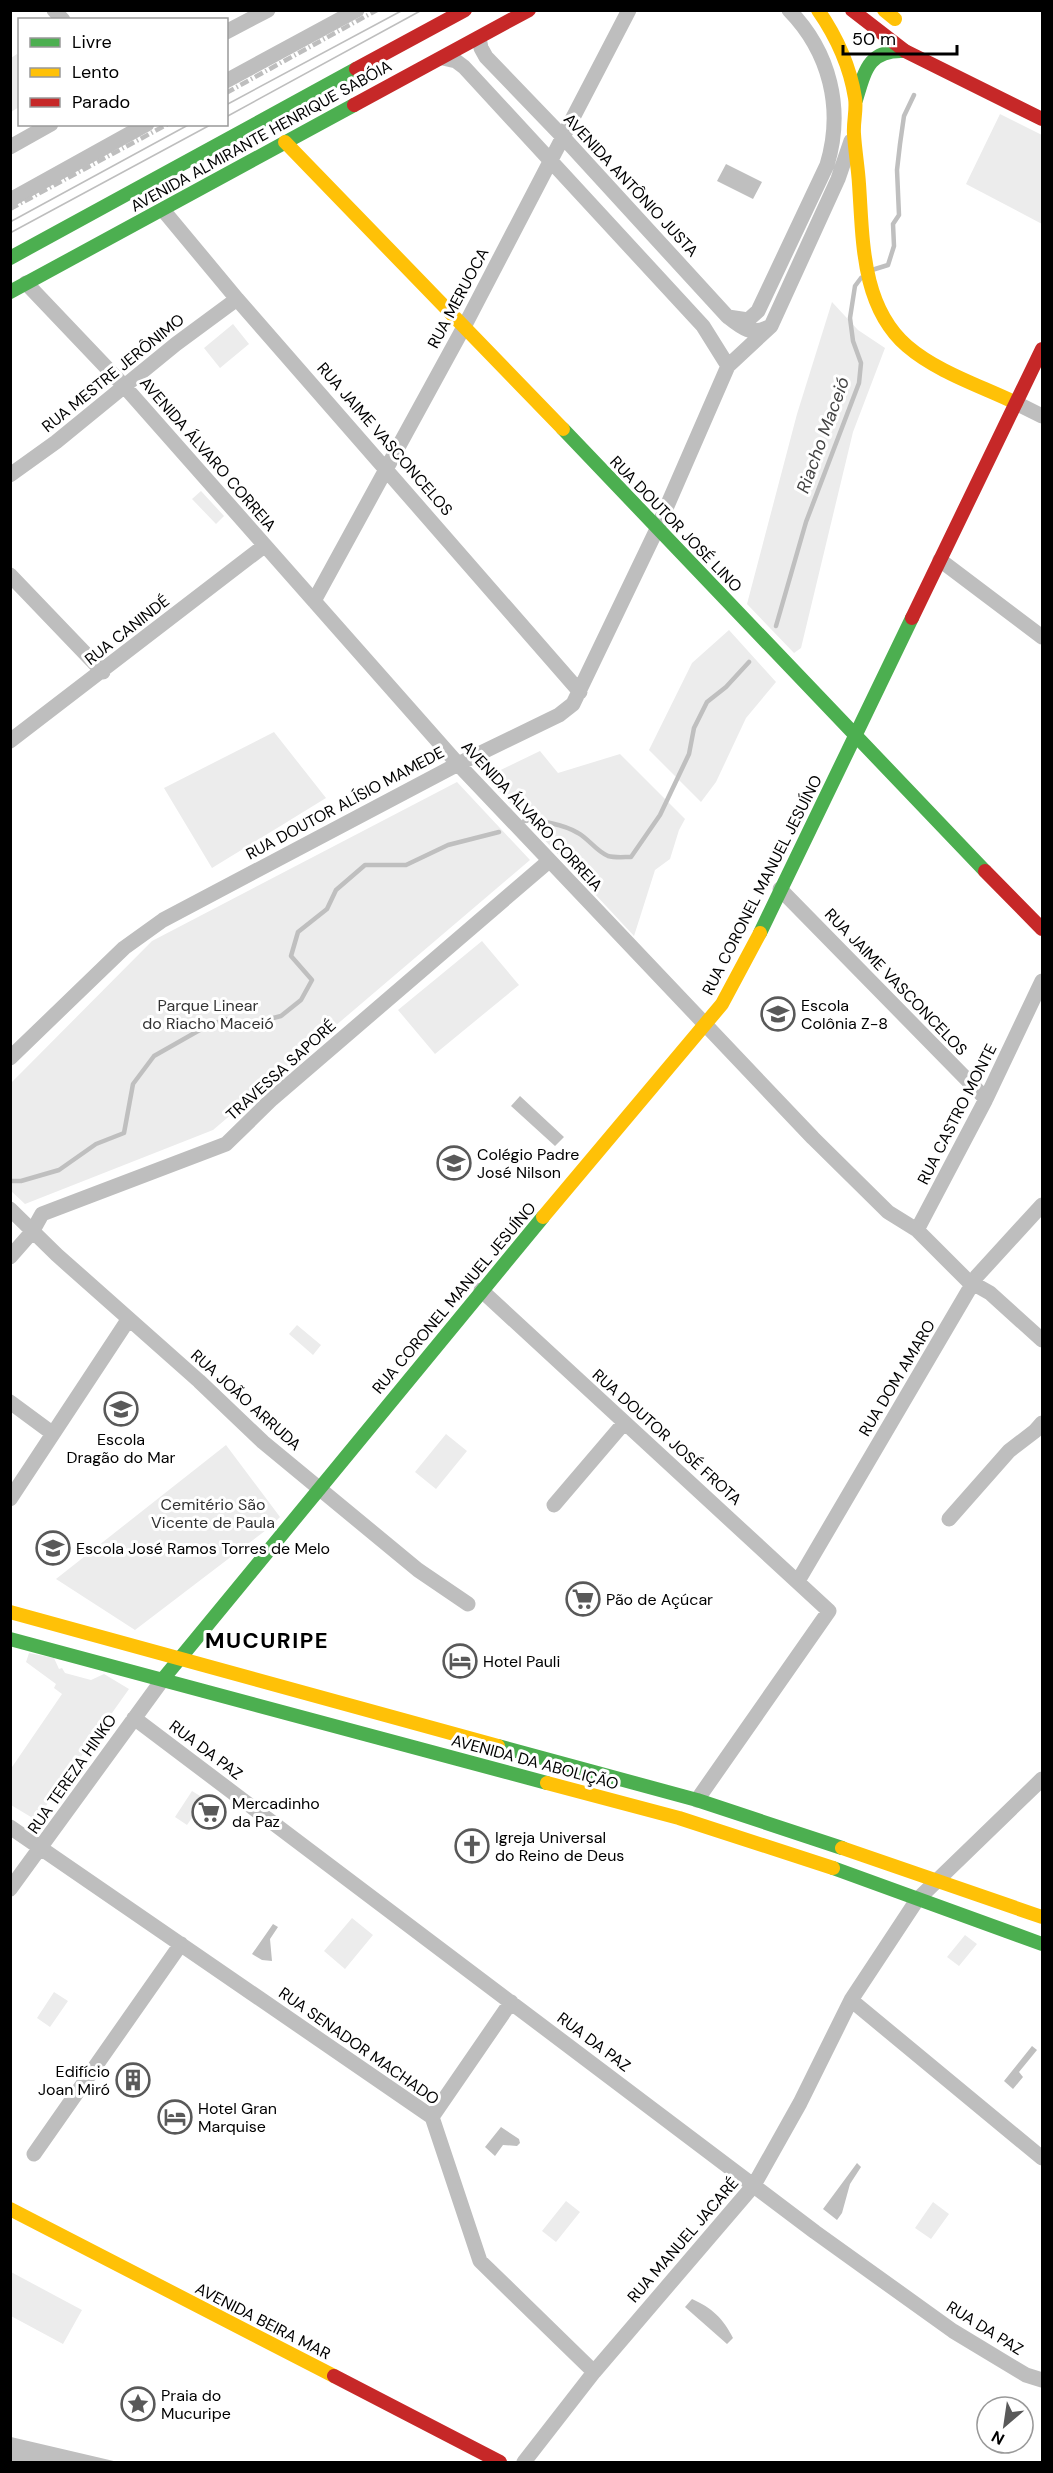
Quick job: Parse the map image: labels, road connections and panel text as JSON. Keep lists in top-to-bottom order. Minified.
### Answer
{"streets":{"main road":["AVENIDA ALMIRANTE HENRIQUE SABÓIA","RUA DOUTOR JOSÉ LINO","RUA CORONEL MANUEL JESUÍNO","AVENIDA DA ABOLIÇÃO","AVENIDA BEIRA MAR"],"street":["AVENIDA ANTÔNIO JUSTA","RUA MERUOCA","RUA MESTRE JERÔNIMO","RUA JAIME VASCONCELOS","AVENIDA ÁLVARO CORREIA","RUA CANINDÉ","RUA DOUTOR ALÍSIO MAMEDE","TRAVESSA SAPORÉ","RUA CASTRO MONTE","RUA DOM AMARO","RUA JOÃO ARRUDA","RUA DOUTOR JOSÉ FROTA","RUA DA PAZ","RUA TEREZA HINKO","RUA SENADOR MACHADO","RUA MANUEL JACARÉ"]},"crossings":[["AVENIDA ALMIRANTE HENRIQUE SABÓIA","AVENIDA ANTÔNIO JUSTA"],["AVENIDA ALMIRANTE HENRIQUE SABÓIA","RUA JAIME VASCONCELOS"],["AVENIDA ALMIRANTE HENRIQUE SABÓIA","AVENIDA ÁLVARO CORREIA"],["AVENIDA ALMIRANTE HENRIQUE SABÓIA","RUA DOUTOR JOSÉ LINO"],["AVENIDA ANTÔNIO JUSTA","RUA MERUOCA"],["AVENIDA ANTÔNIO JUSTA","RUA DOUTOR ALÍSIO MAMEDE"],["RUA MERUOCA","RUA JAIME VASCONCELOS"],["RUA MERUOCA","AVENIDA ÁLVARO CORREIA"],["RUA MERUOCA","RUA DOUTOR JOSÉ LINO"],["RUA MESTRE JERÔNIMO","RUA JAIME VASCONCELOS"],["RUA MESTRE JERÔNIMO","AVENIDA ÁLVARO CORREIA"],["RUA JAIME VASCONCELOS","RUA DOUTOR ALÍSIO MAMEDE"],["RUA JAIME VASCONCELOS","RUA CORONEL MANUEL JESUÍNO"],["RUA JAIME VASCONCELOS","RUA CASTRO MONTE"],["AVENIDA ÁLVARO CORREIA","RUA CANINDÉ"],["AVENIDA ÁLVARO CORREIA","RUA DOUTOR ALÍSIO MAMEDE"],["AVENIDA ÁLVARO CORREIA","RUA CORONEL MANUEL JESUÍNO"],["AVENIDA ÁLVARO CORREIA","TRAVESSA SAPORÉ"],["AVENIDA ÁLVARO CORREIA","RUA CASTRO MONTE"],["AVENIDA ÁLVARO CORREIA","RUA DOM AMARO"],["RUA DOUTOR JOSÉ LINO","RUA DOUTOR ALÍSIO MAMEDE"],["RUA DOUTOR JOSÉ LINO","RUA CORONEL MANUEL JESUÍNO"],["RUA CORONEL MANUEL JESUÍNO","RUA JOÃO ARRUDA"],["RUA CORONEL MANUEL JESUÍNO","RUA DOUTOR JOSÉ FROTA"],["RUA CORONEL MANUEL JESUÍNO","AVENIDA DA ABOLIÇÃO"],["RUA CORONEL MANUEL JESUÍNO","RUA TEREZA HINKO"],["TRAVESSA SAPORÉ","RUA JOÃO ARRUDA"],["RUA DOM AMARO","RUA DOUTOR JOSÉ FROTA"],["RUA DOUTOR JOSÉ FROTA","AVENIDA DA ABOLIÇÃO"],["RUA DA PAZ","RUA TEREZA HINKO"],["RUA DA PAZ","RUA MANUEL JACARÉ"],["AVENIDA DA ABOLIÇÃO","RUA TEREZA HINKO"],["AVENIDA DA ABOLIÇÃO","RUA MANUEL JACARÉ"],["RUA TEREZA HINKO","RUA SENADOR MACHADO"],["RUA SENADOR MACHADO","RUA MANUEL JACARÉ"]],"districts":["MUCURIPE"],"water":["Riacho Maceió"],"parks":["Parque Linear do Riacho Maceió","Cemitério São Vicente de Paula"],"places":{"school or university":["Escola Colônia Z-8","Colégio Padre José Nilson","Escola Dragão do Mar","Escola José Ramos Torres de Melo"],"supermarket":["Pão de Açúcar","Mercadinho da Paz"],"hotel":["Hotel Pauli","Hotel Gran Marquise"],"church":["Igreja Universal do Reino de Deus"],"building":["Edifício Joan Miró"],"place":["Praia do Mucuripe"]},"legend":["Livre","Lento","Parado"],"scale_bar":"50 m","north":"bottom left"}
